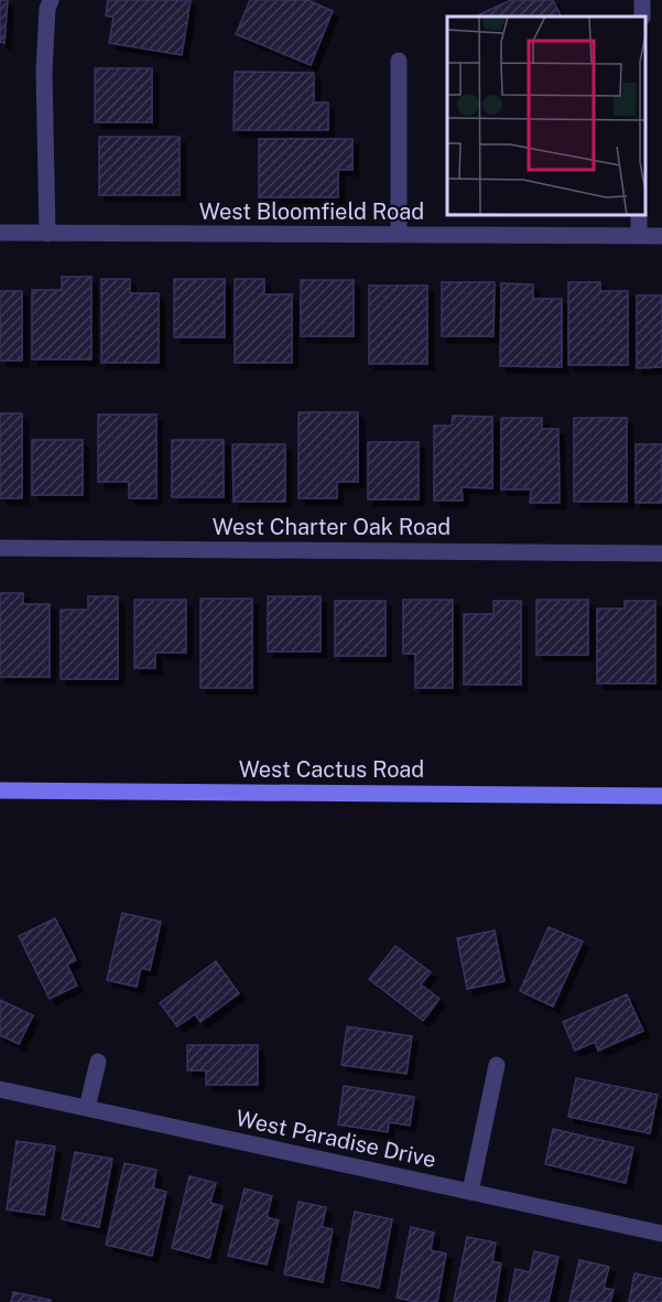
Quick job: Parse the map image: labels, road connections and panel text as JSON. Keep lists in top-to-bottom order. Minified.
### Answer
{"streets":{"main road":["West Cactus Road"],"street":["West Bloomfield Road","West Charter Oak Road","West Paradise Drive"]}}
